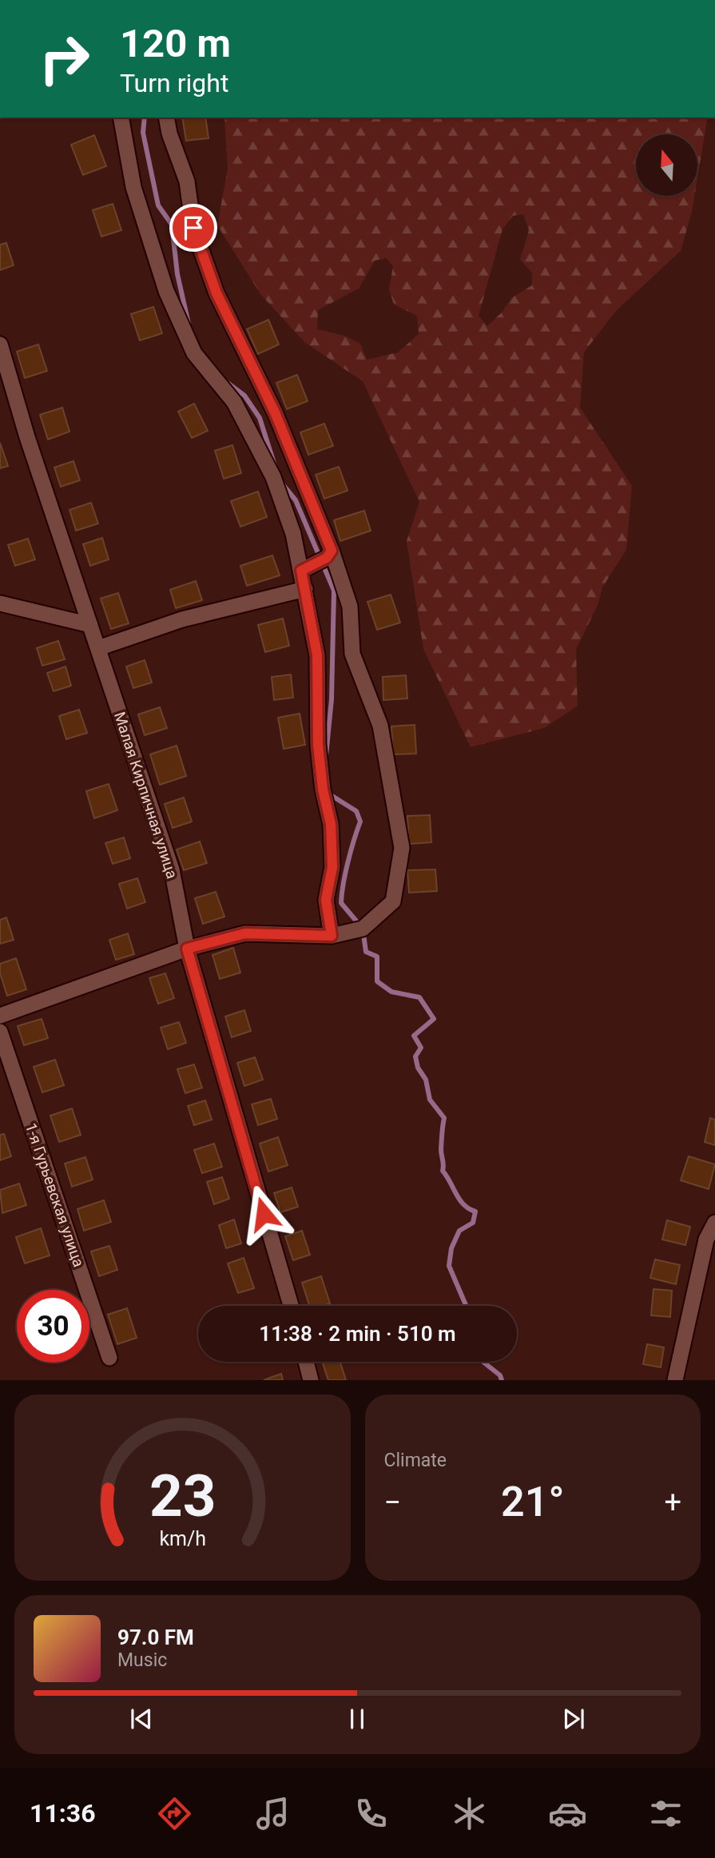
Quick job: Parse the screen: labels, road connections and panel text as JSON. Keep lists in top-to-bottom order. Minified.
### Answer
{"streets":{"street":["Малая Кирпичная улица","1-я Гурьевская улица"]},"north":"top","page":{"turn":["120 m","Turn right"],"limit":"30","trip":"11:38 · 2 min · 510 m","tile":"Climate","heat":["−","21°","+"],"song":["97.0 FM","Music"],"tabs":"11:36","gauge":["23","km/h"]}}
